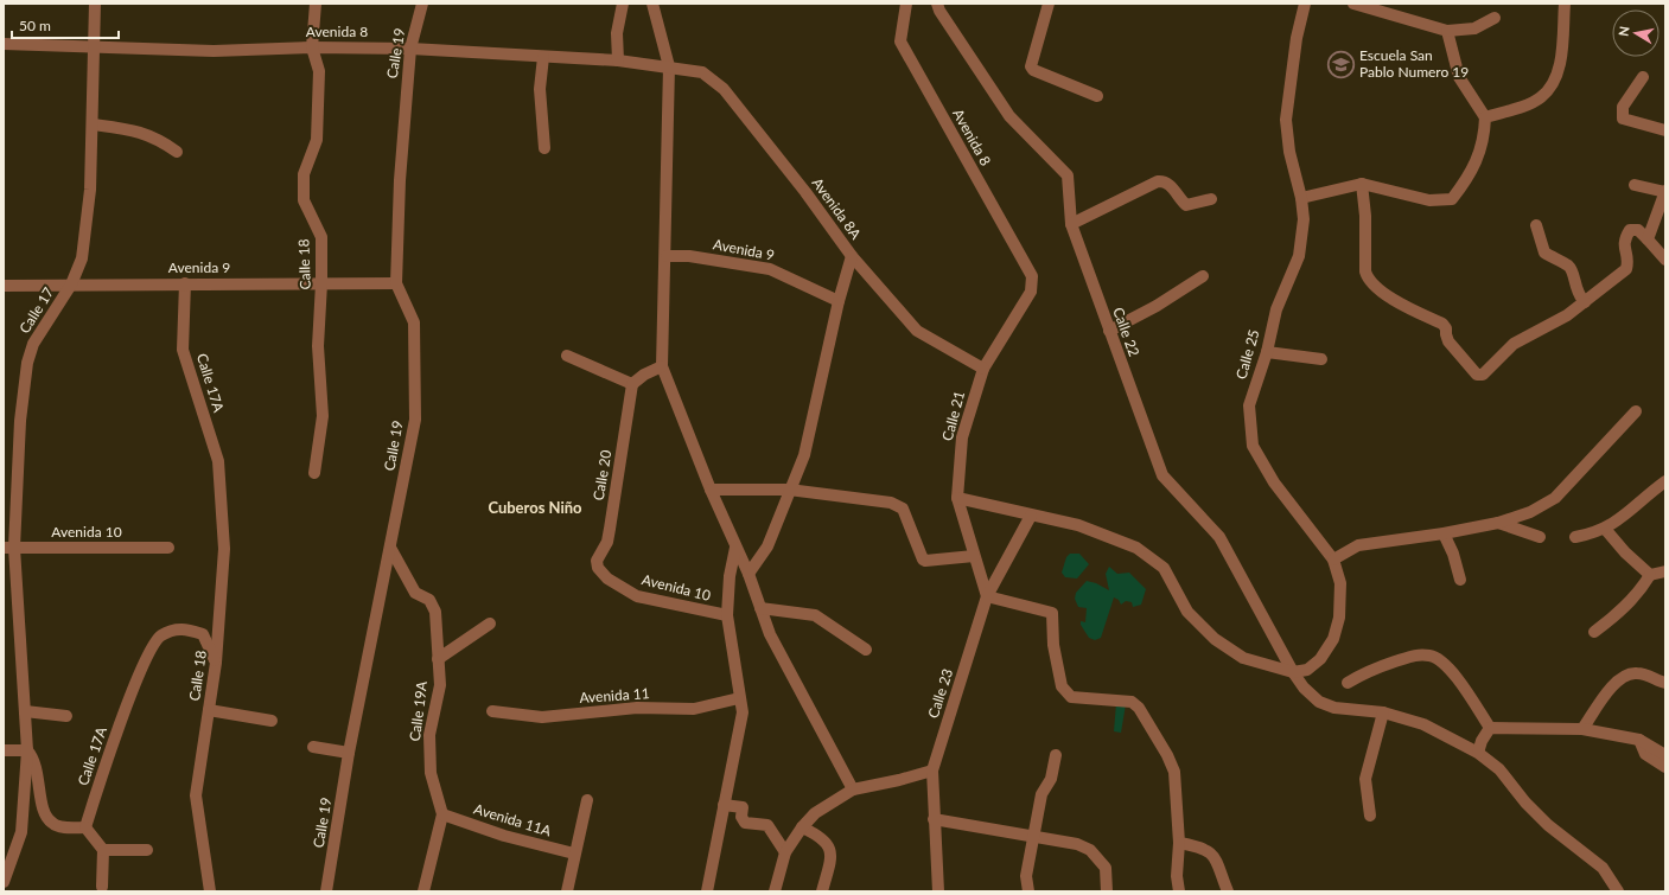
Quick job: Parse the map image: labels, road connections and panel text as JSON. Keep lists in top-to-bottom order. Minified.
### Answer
{"streets":{"street":["Avenida 8","Calle 19","Avenida 8A","Avenida 9","Calle 18","Calle 17","Calle 22","Calle 25","Calle 17A","Calle 21","Calle 20","Avenida 10","Calle 23","Avenida 11","Calle 19A","Avenida 11A"]},"crossings":[["Avenida 8","Calle 19"],["Avenida 8","Avenida 8A"],["Avenida 8","Calle 18"],["Avenida 8","Calle 17"],["Avenida 8","Calle 21"],["Calle 19","Avenida 9"],["Calle 19","Calle 19A"],["Avenida 8A","Calle 21"],["Avenida 9","Calle 18"],["Avenida 9","Calle 17"],["Avenida 9","Calle 17A"],["Calle 18","Calle 17A"],["Calle 17","Calle 17A"],["Calle 17","Avenida 10"],["Calle 22","Calle 25"],["Calle 21","Calle 23"],["Calle 20","Avenida 10"],["Calle 19A","Avenida 11A"]],"districts":["Cuberos Niño"],"places":{"school or university":["Escuela San Pablo Numero 19"]},"scale_bar":"50 m","north":"left"}
